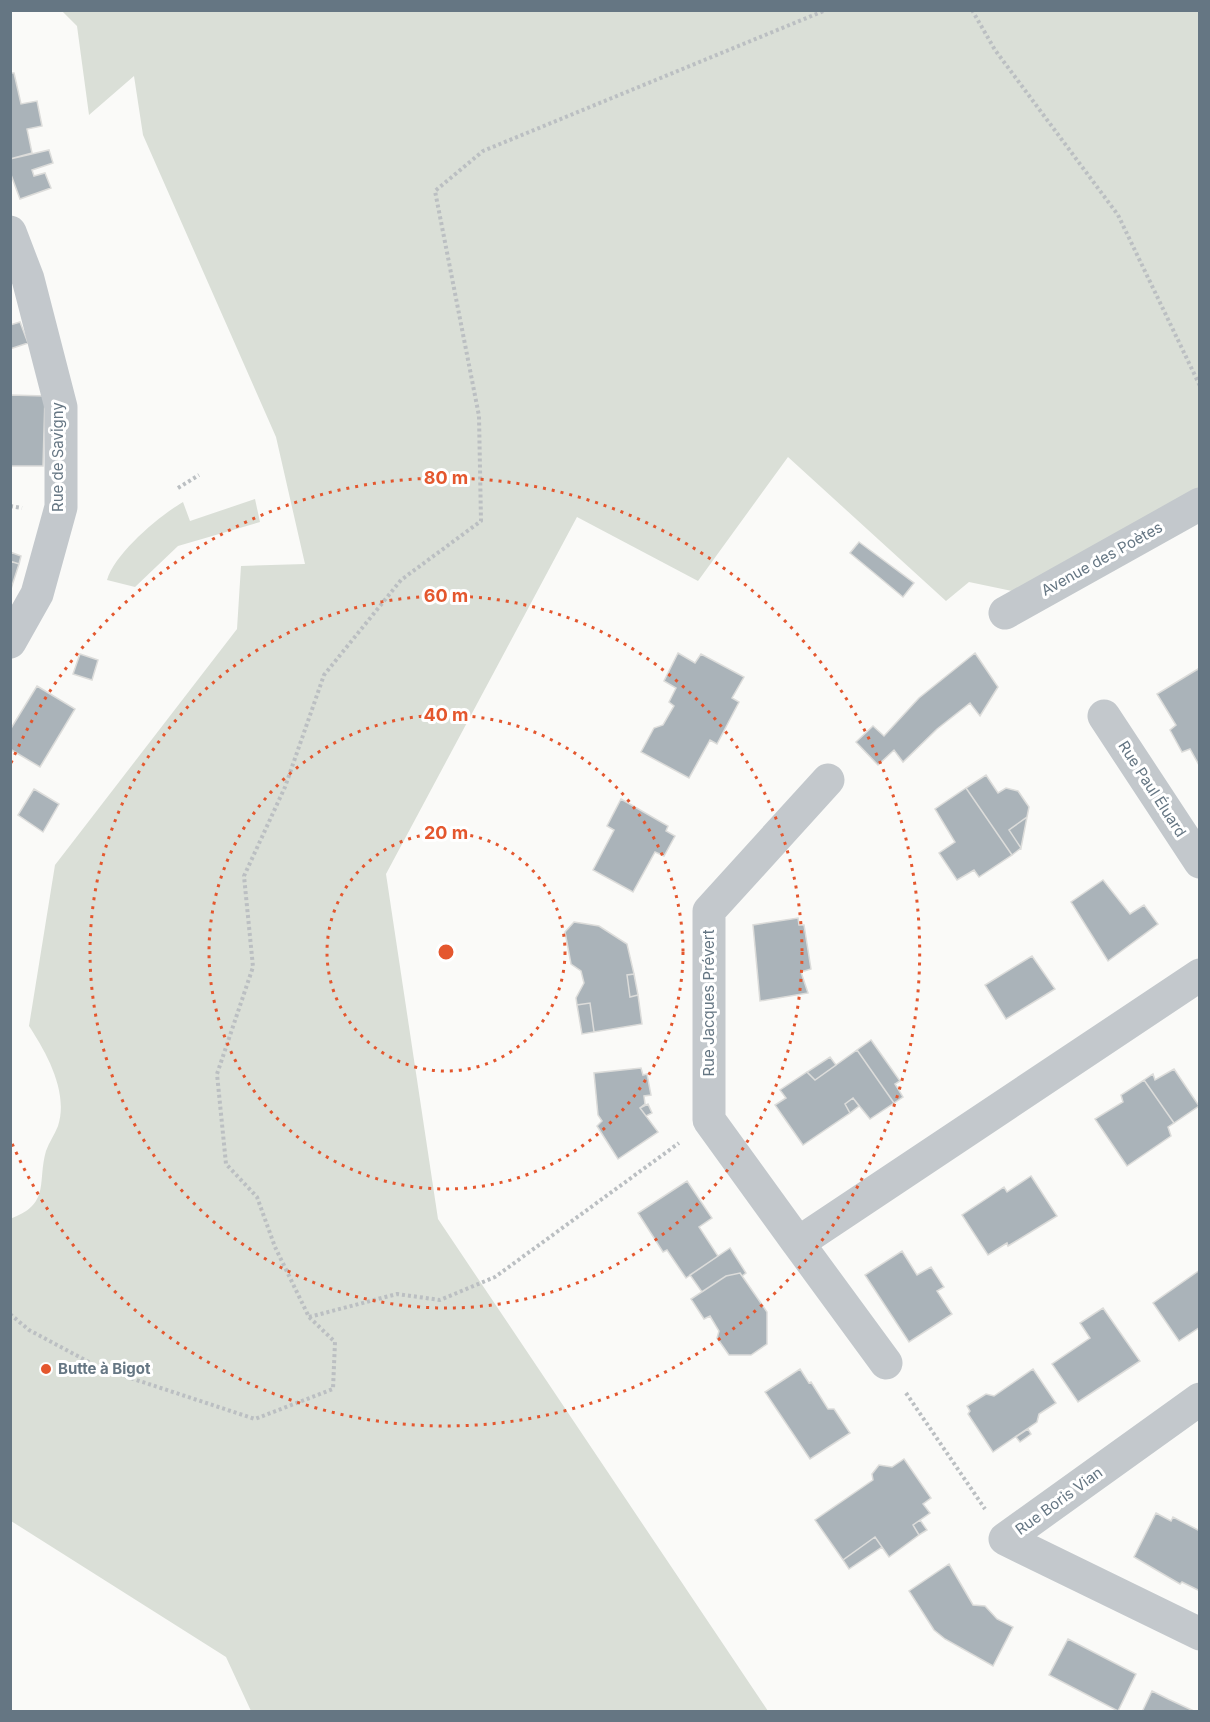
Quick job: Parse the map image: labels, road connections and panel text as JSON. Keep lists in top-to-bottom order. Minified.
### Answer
{"streets":{"street":["Rue de Savigny","Avenue des Poètes","Rue Paul Éluard","Rue Jacques Prévert","Rue Boris Vian"]},"places":["Butte à Bigot"],"rings":["80 m","60 m","40 m","20 m"]}
